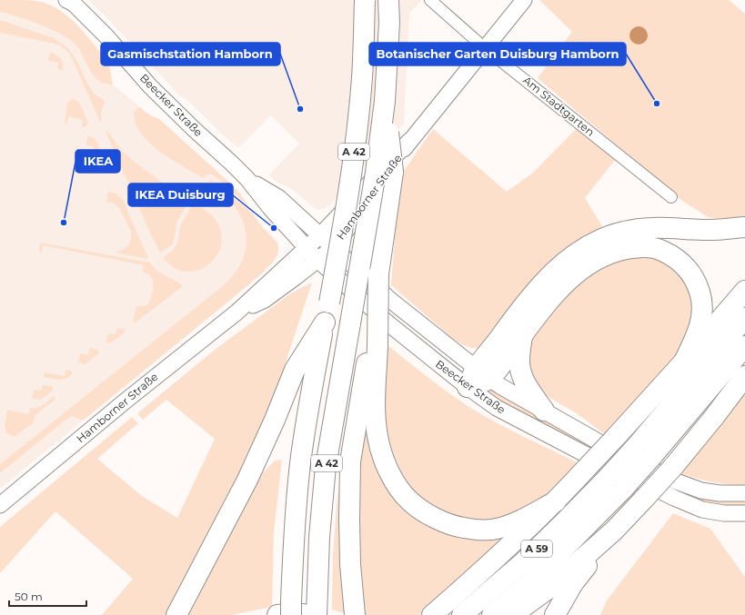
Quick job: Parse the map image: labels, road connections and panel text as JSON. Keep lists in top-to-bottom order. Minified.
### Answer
{"streets":{"highway":["A 42","A 59"],"street":["Beecker Straße","Am Stadtgarten","Hamborner Straße"]},"crossings":[["Beecker Straße","Hamborner Straße"],["Am Stadtgarten","Hamborner Straße"]],"places":["Botanischer Garten Duisburg Hamborn","Gasmischstation Hamborn","IKEA","IKEA Duisburg"],"scale_bar":"50 m"}
